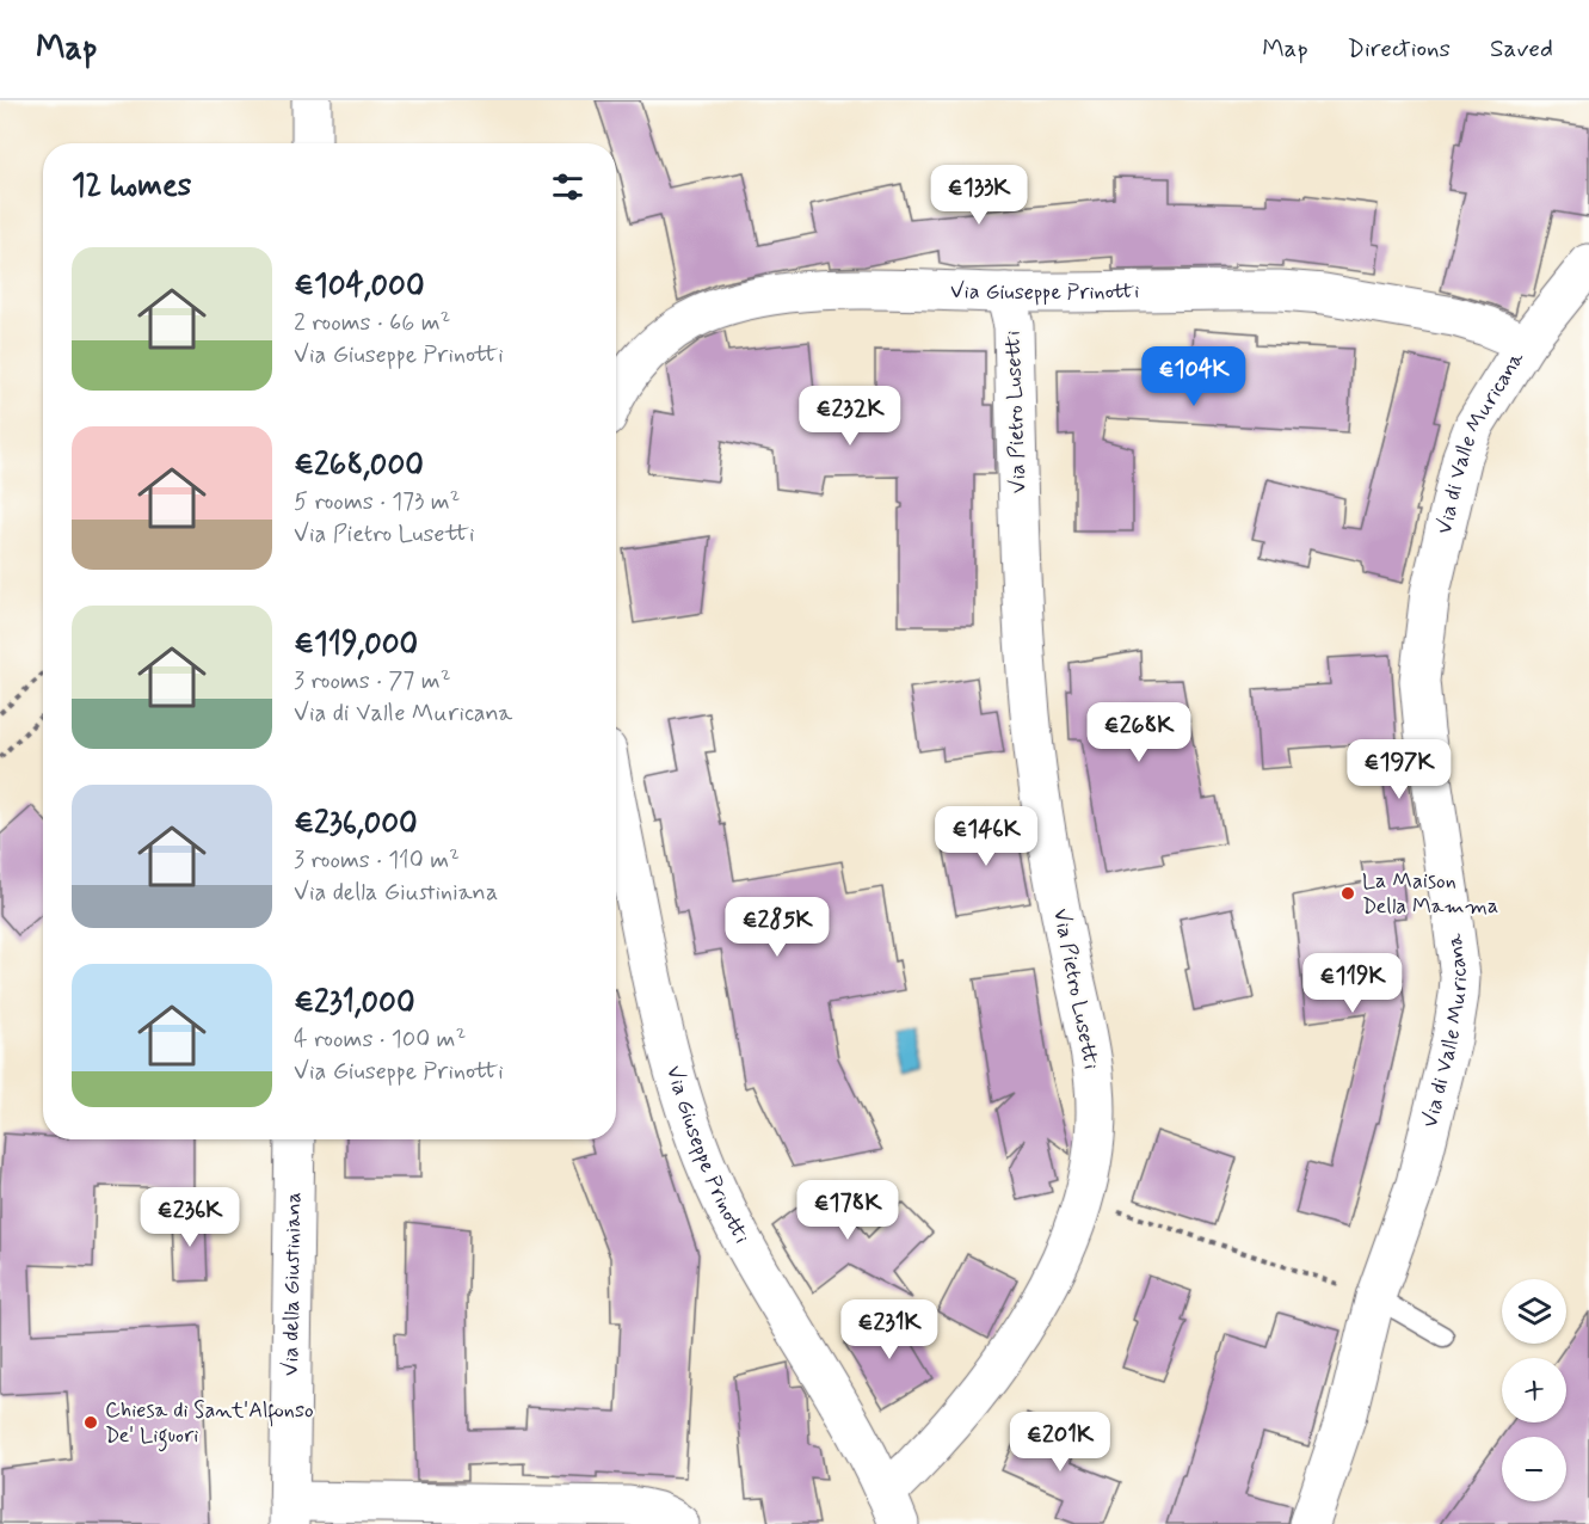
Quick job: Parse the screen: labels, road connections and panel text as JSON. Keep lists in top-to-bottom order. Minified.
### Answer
{"streets":{"street":["Via Giuseppe Prinotti","Via Pietro Lusetti","Via di Valle Muricana","Via della Giustiniana"]},"crossings":[["Via Giuseppe Prinotti","Via Pietro Lusetti"],["Via Giuseppe Prinotti","Via di Valle Muricana"]],"places":["La Maison Della Mamma","Chiesa di Sant'Alfonso De' Liguori"],"page":{"header":"Map","nav":["Map","Directions","Saved"],"heading":"12 homes","price":["€133K","€104K","€232K","€268K","€197K","€146K","€285K","€119K","€178K","€236K","€231K","€201K"],"list":[{"name":"€104,000","note":"2 rooms · 66 m² · Via Giuseppe Prinotti"},{"name":"€268,000","note":"5 rooms · 173 m² · Via Pietro Lusetti"},{"name":"€119,000","note":"3 rooms · 77 m² · Via di Valle Muricana"},{"name":"€236,000","note":"3 rooms · 110 m² · Via della Giustiniana"},{"name":"€231,000","note":"4 rooms · 100 m² · Via Giuseppe Prinotti"}],"map_buttons":["+","−"]}}
